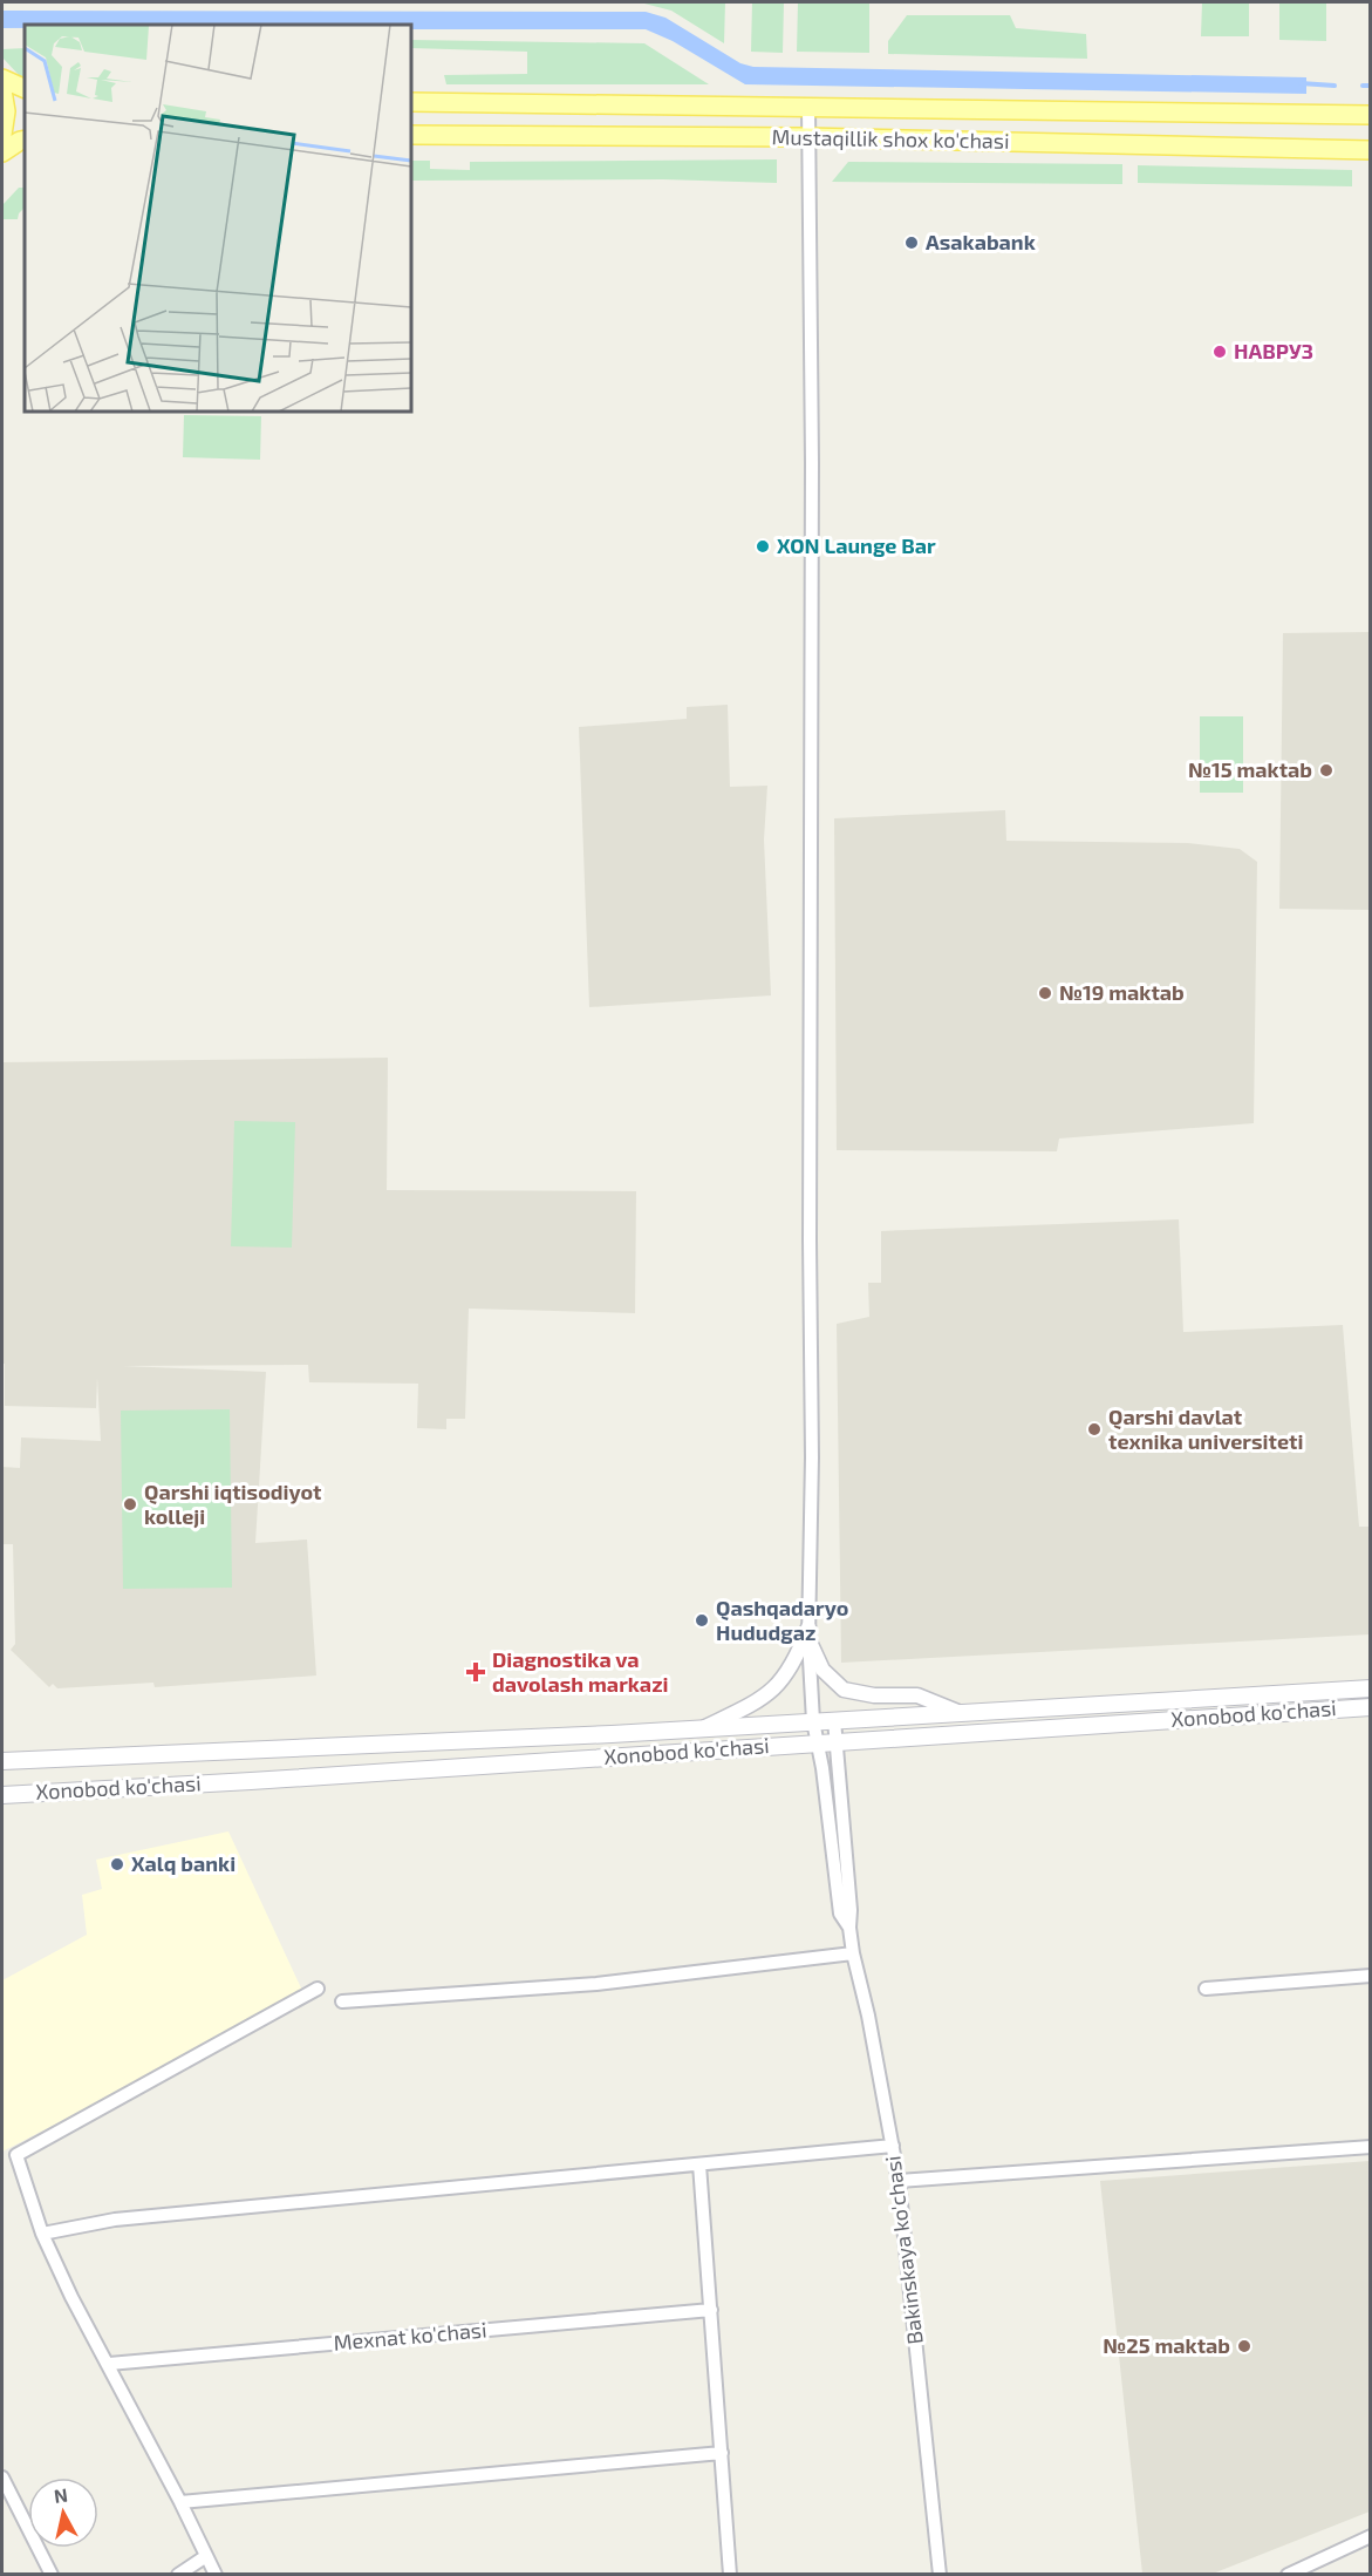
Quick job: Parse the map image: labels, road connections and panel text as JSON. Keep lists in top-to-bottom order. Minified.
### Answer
{"streets":{"main road":["Mustaqillik shox ko'chasi","Xonobod ko'chasi"],"street":["Bakinskaya ko'chasi","Mexnat ko'chasi"]},"crossings":[["Mustaqillik shox ko'chasi","Bakinskaya ko'chasi"],["Xonobod ko'chasi","Bakinskaya ko'chasi"]],"places":{"other":["Asakabank","НАВРУЗ","XON Launge Bar","№15 maktab","№19 maktab","Qarshi davlat texnika universiteti","Qarshi iqtisodiyot kolleji","Qashqadaryo Hududgaz","Xalq banki","№25 maktab"],"health":["Diagnostika va davolash markazi"]},"north":"top"}
